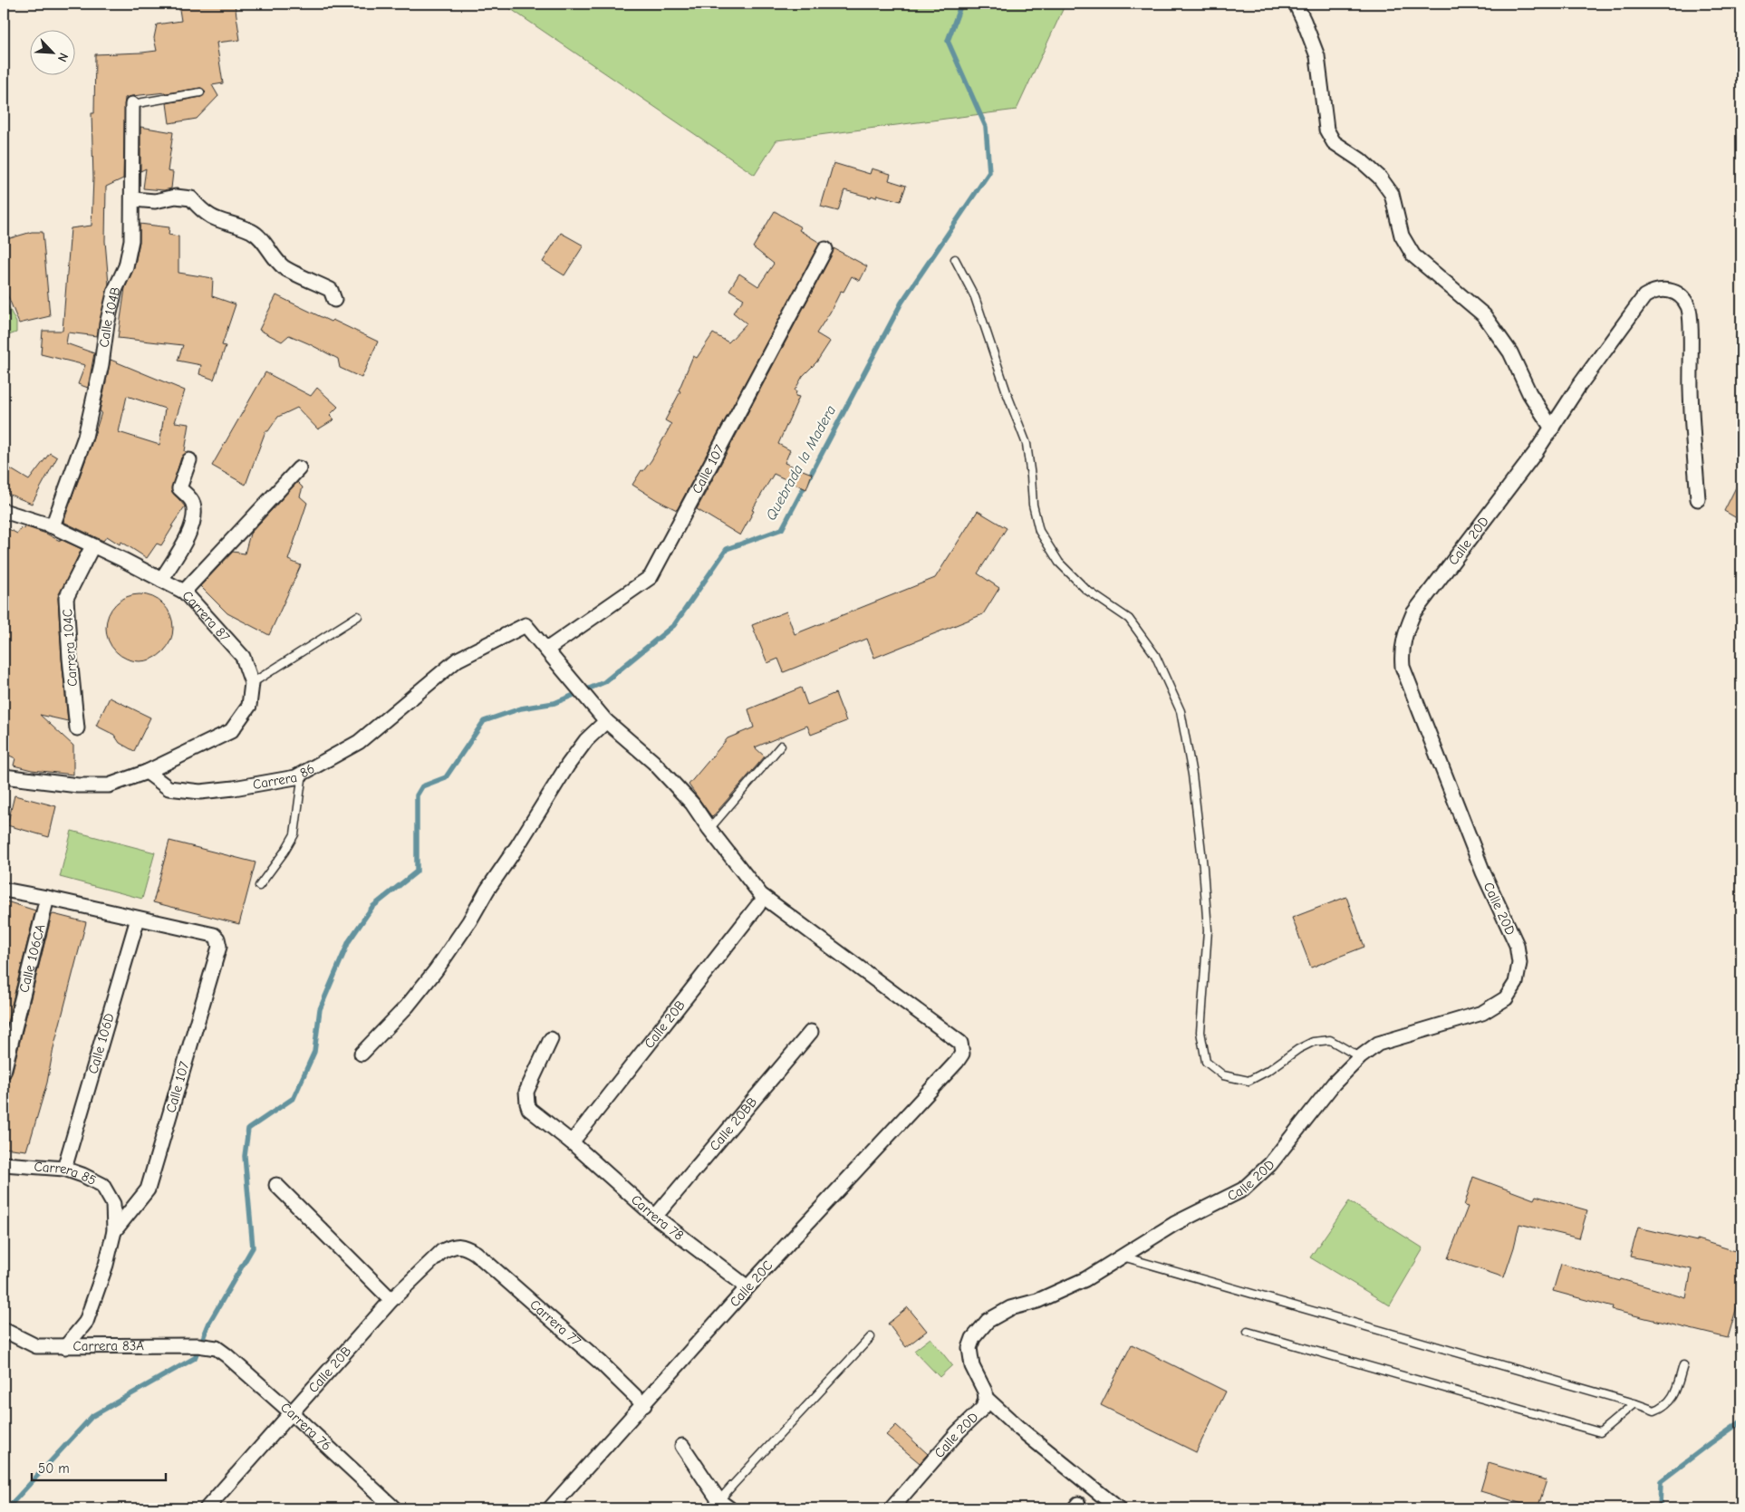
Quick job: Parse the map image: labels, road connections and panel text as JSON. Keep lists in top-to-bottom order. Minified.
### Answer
{"streets":{"street":["Calle 104B","Calle 107","Calle 20D","Carrera 87","Carrera 104C","Carrera 86","Calle 106CA","Calle 20B","Calle 106D","Calle 20BB","Carrera 85","Carrera 78","Calle 20C","Carrera 77","Carrera 83A","Carrera 76"]},"crossings":[["Calle 104B","Carrera 87"],["Calle 107","Carrera 86"],["Calle 107","Calle 106D"],["Calle 107","Carrera 85"],["Calle 107","Carrera 83A"],["Carrera 87","Carrera 104C"],["Carrera 87","Carrera 86"],["Calle 20B","Carrera 78"],["Calle 20B","Carrera 77"],["Calle 20B","Carrera 76"],["Calle 106D","Carrera 85"],["Calle 20BB","Carrera 78"],["Carrera 78","Calle 20C"],["Calle 20C","Carrera 77"],["Carrera 83A","Carrera 76"]],"water":["Quebrada la Madera"],"scale_bar":"50 m","north":"bottom right"}
